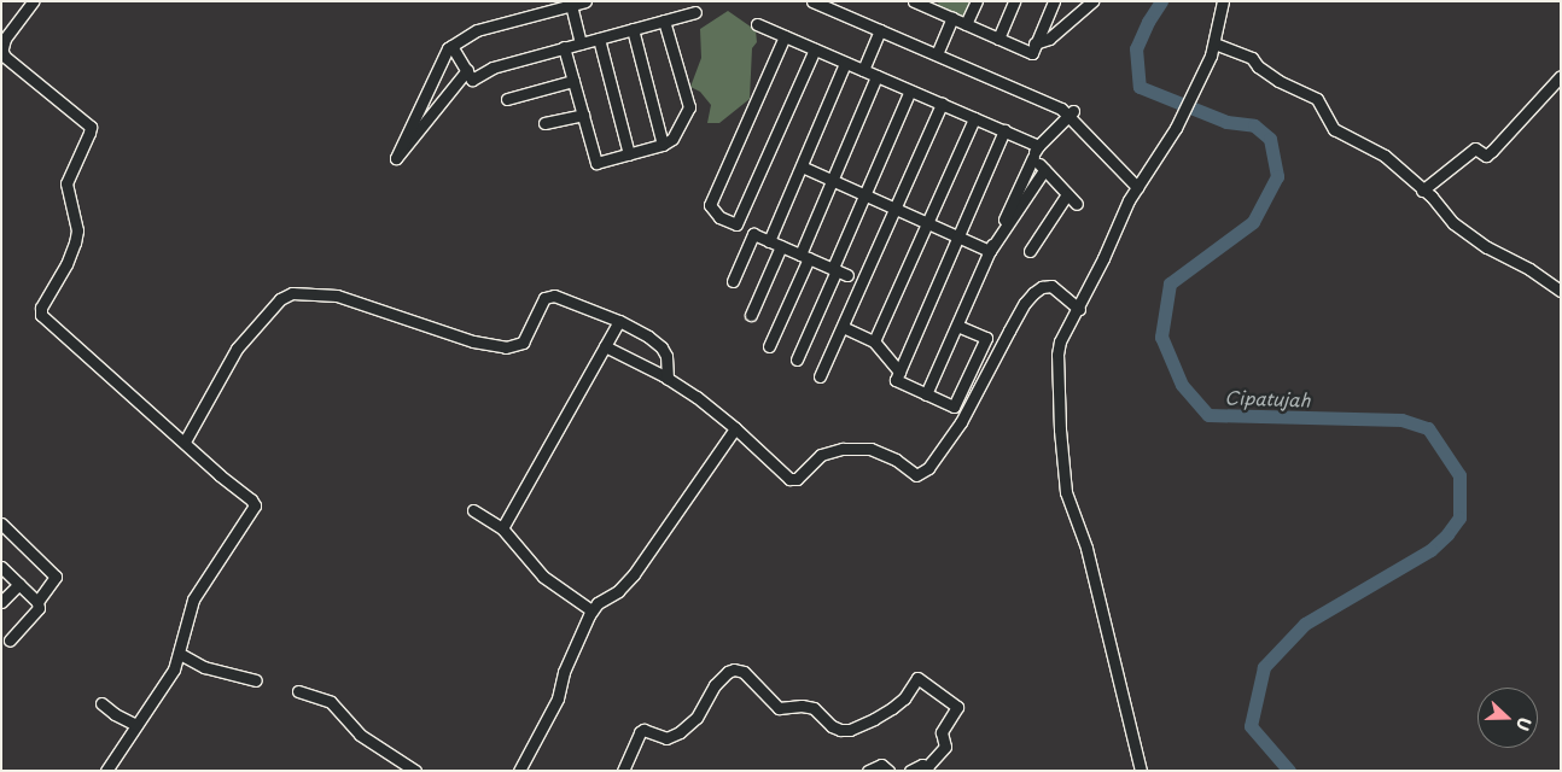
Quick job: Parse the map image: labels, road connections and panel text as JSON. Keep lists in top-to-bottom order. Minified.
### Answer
{"water":["Cipatujah"],"north":"right"}
